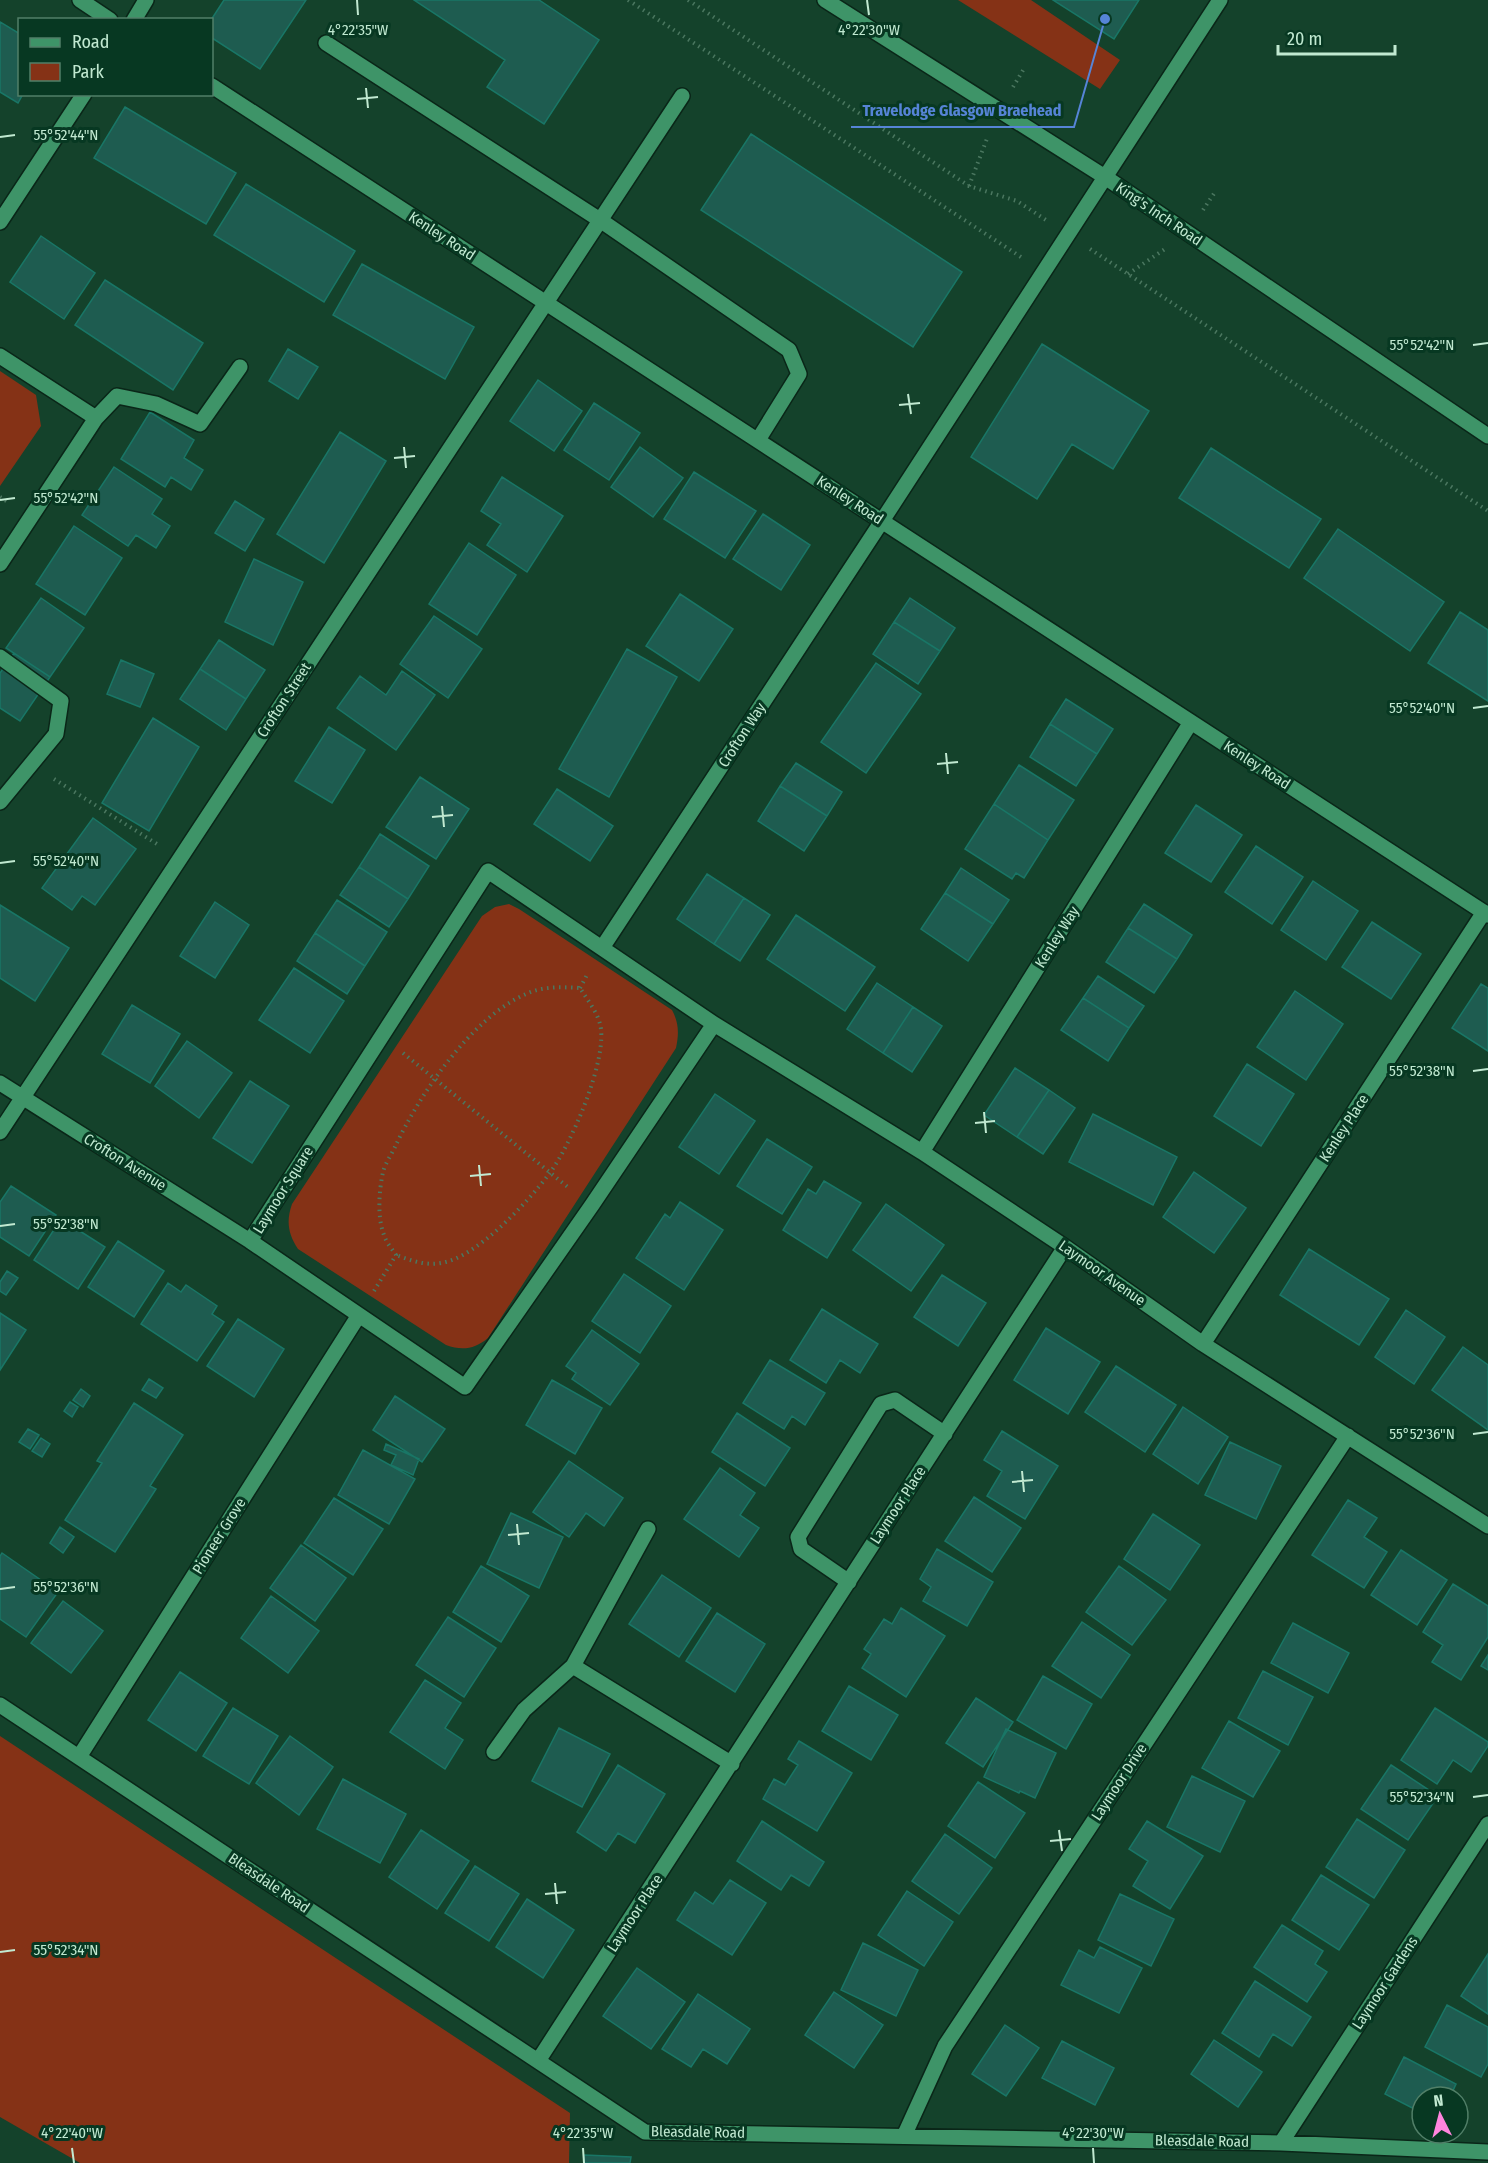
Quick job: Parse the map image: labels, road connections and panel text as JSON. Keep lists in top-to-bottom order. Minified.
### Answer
{"streets":{"street":["King's Inch Road","Kenley Road","Crofton Street","Crofton Way","Kenley Way","Kenley Place","Crofton Avenue","Laymoor Square","Laymoor Avenue","Laymoor Place","Pioneer Grove","Laymoor Drive","Bleasdale Road","Laymoor Gardens"]},"crossings":[["King's Inch Road","Crofton Way"],["Kenley Road","Crofton Street"],["Kenley Road","Crofton Way"],["Kenley Road","Kenley Way"],["Kenley Road","Kenley Place"],["Crofton Street","Crofton Avenue"],["Crofton Way","Laymoor Square"],["Kenley Way","Laymoor Avenue"],["Kenley Place","Laymoor Avenue"],["Crofton Avenue","Laymoor Square"],["Laymoor Square","Laymoor Avenue"],["Laymoor Square","Pioneer Grove"],["Laymoor Avenue","Laymoor Place"],["Laymoor Avenue","Laymoor Drive"],["Laymoor Place","Bleasdale Road"],["Pioneer Grove","Bleasdale Road"],["Laymoor Drive","Bleasdale Road"],["Bleasdale Road","Laymoor Gardens"]],"places":["Travelodge Glasgow Braehead"],"legend":["Road","Park"],"scale_bar":"20 m","north":"top","coordinates":["4°22'35\"W","4°22'30\"W","55°52'44\"N","55°52'42\"N","55°52'40\"N","55°52'38\"N","55°52'36\"N","55°52'34\"N","4°22'40\"W"]}
